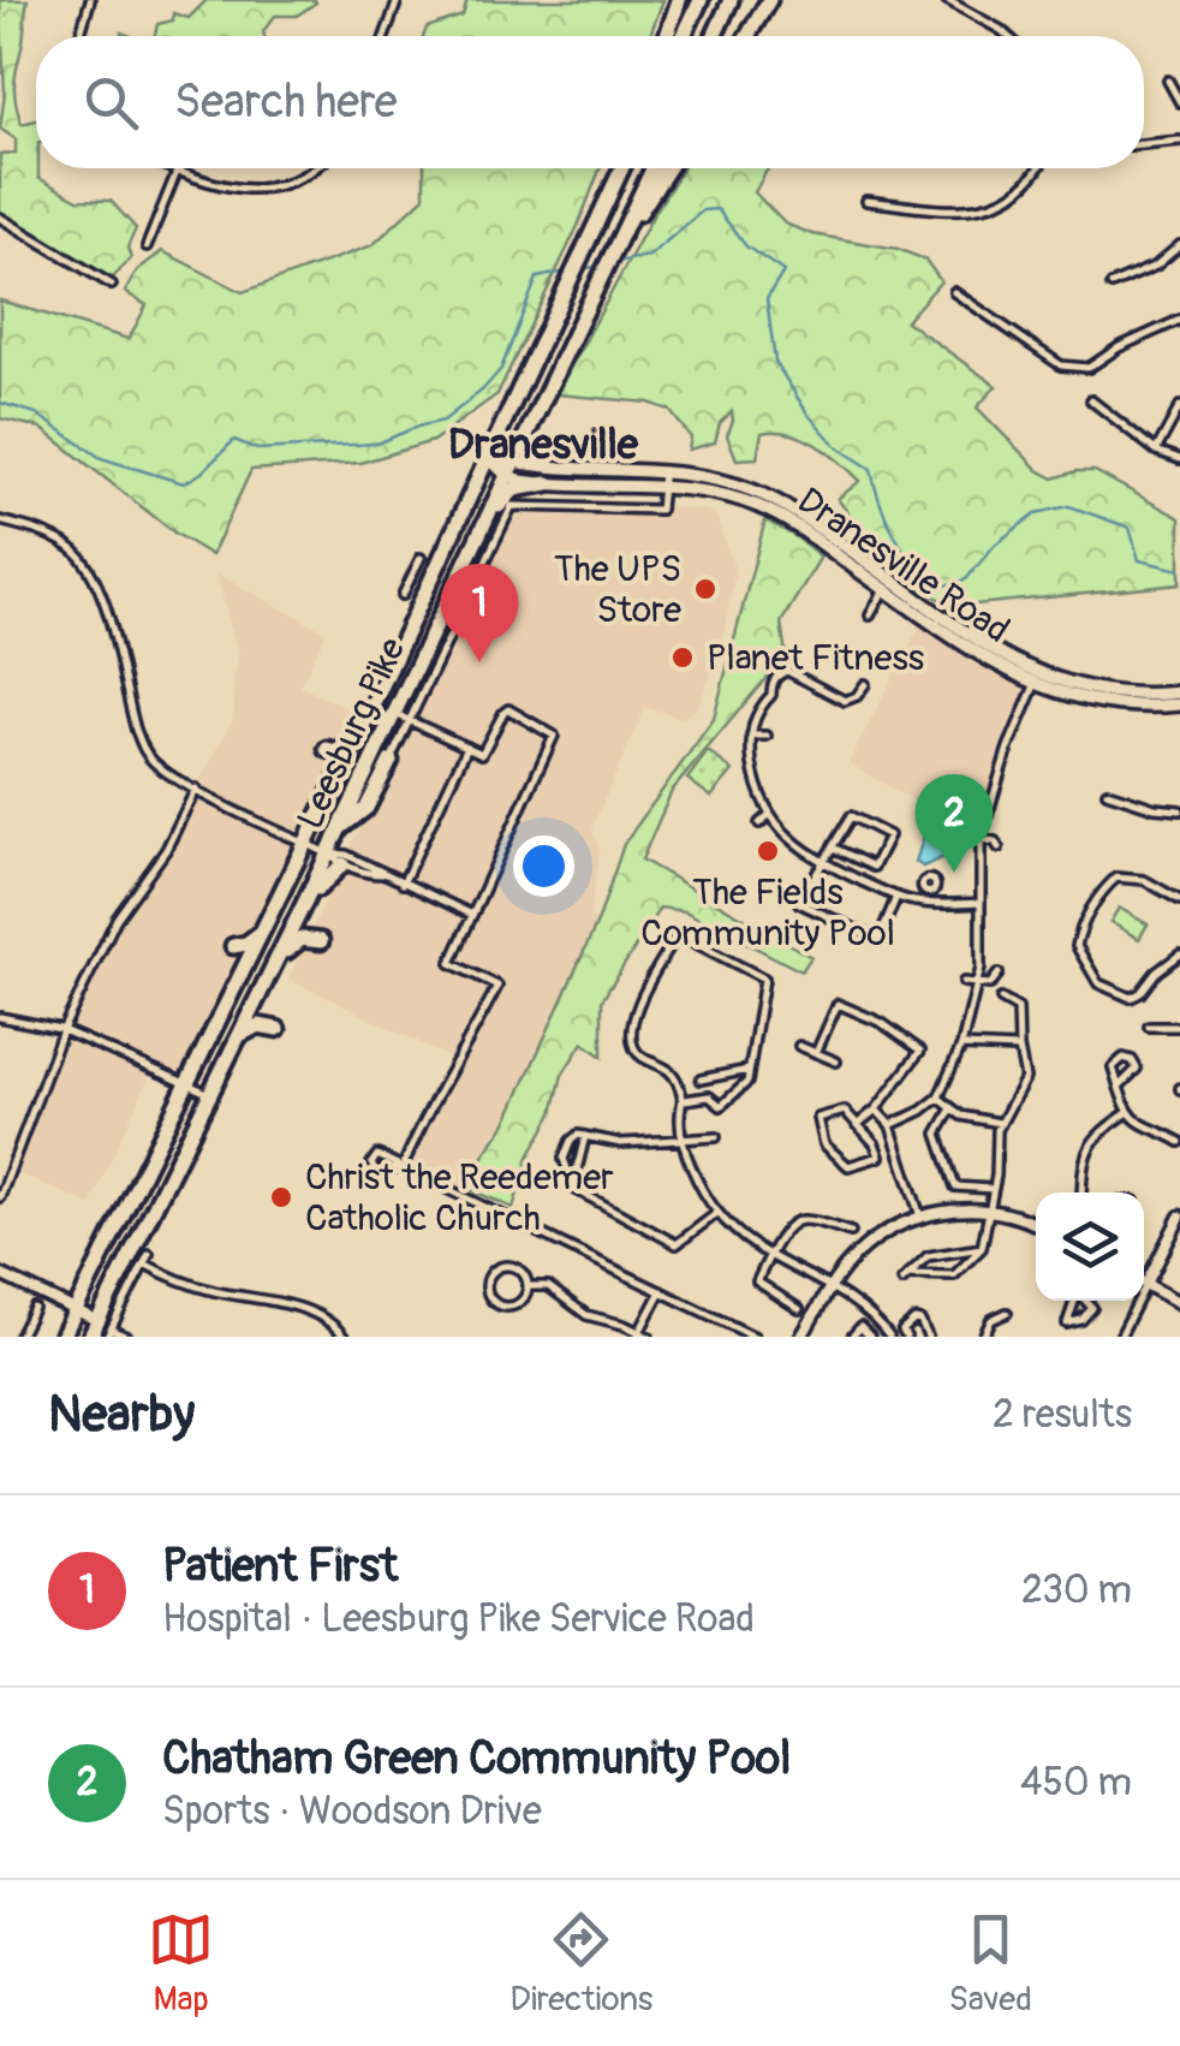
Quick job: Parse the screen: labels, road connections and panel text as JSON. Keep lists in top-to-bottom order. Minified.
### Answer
{"streets":{"highway":["Leesburg Pike"],"main road":["Dranesville Road"]},"crossings":[["Dranesville Road","Leesburg Pike"]],"districts":["Dranesville"],"places":["The UPS Store","Planet Fitness","The Fields Community Pool","Christ the Reedemer Catholic Church"],"page":{"search":"Search here","pins":["1","2"],"heading":["Nearby","2 results"],"list":[{"mark":"1","name":"Patient First","note":"Hospital · Leesburg Pike Service Road","value":"230 m"},{"mark":"2","name":"Chatham Green Community Pool","note":"Sports · Woodson Drive","value":"450 m"}],"nav":["Map","Directions","Saved"]}}
